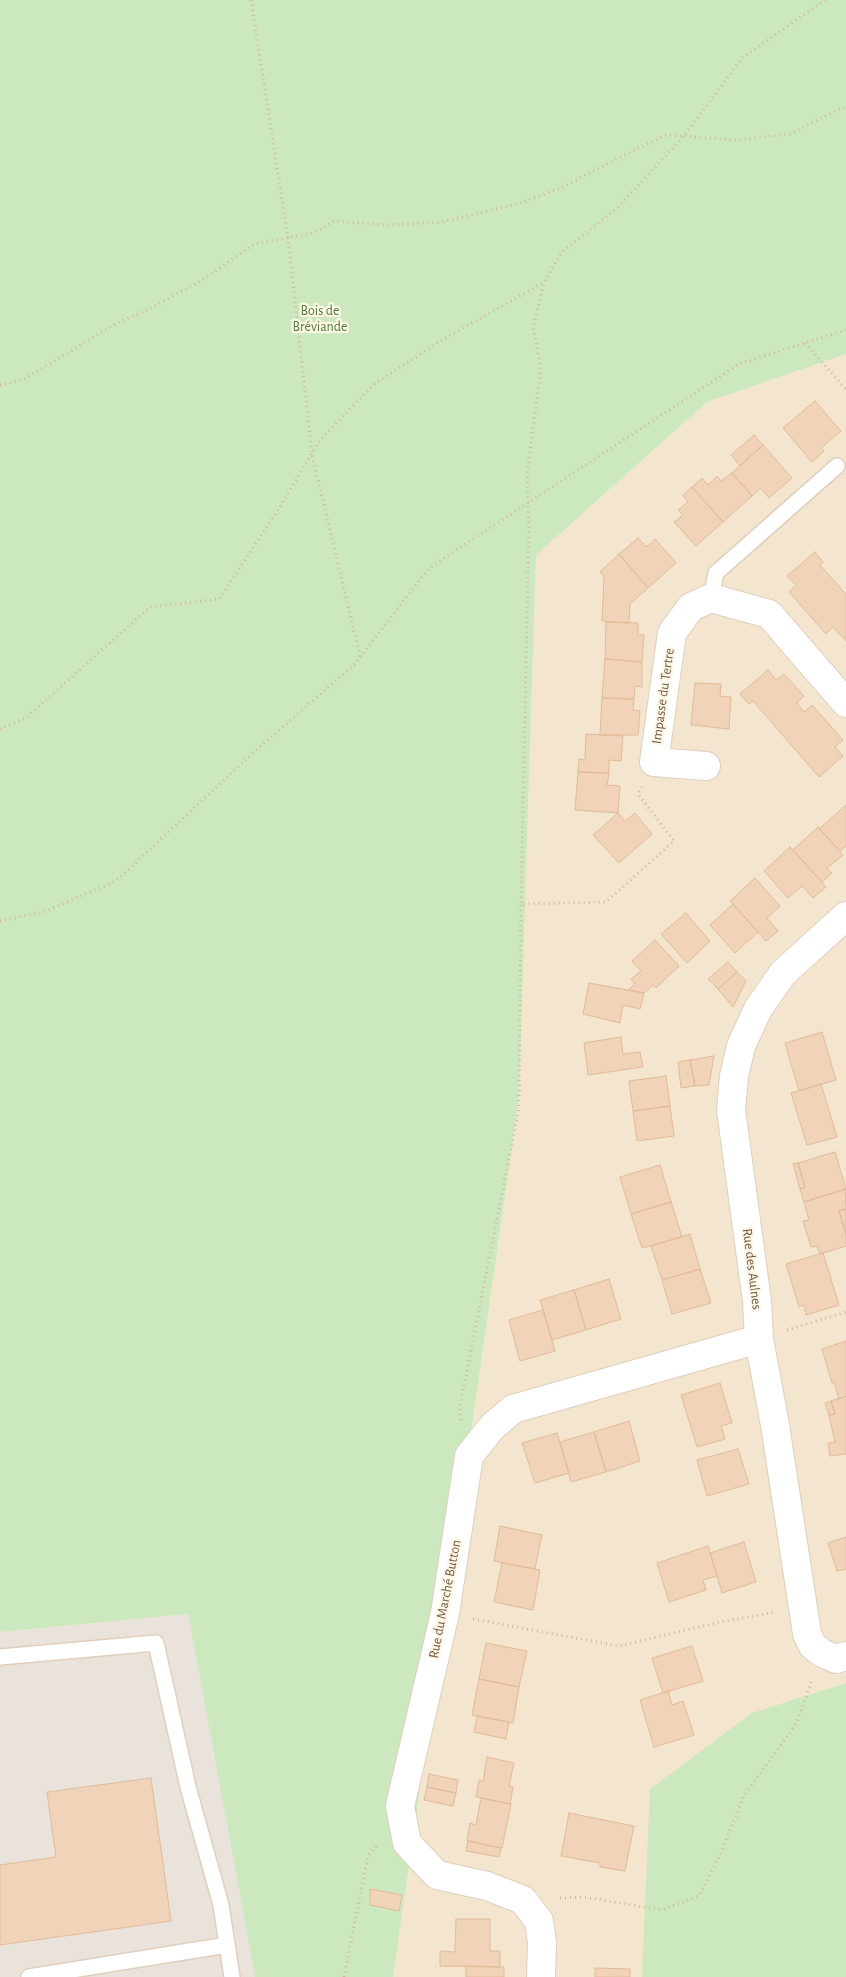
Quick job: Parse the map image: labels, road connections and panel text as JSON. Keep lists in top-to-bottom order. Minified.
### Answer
{"streets":{"street":["Impasse du Tertre","Rue des Aulnes","Rue du Marché Button"]},"crossings":[["Rue des Aulnes","Rue du Marché Button"]],"parks":["Bois de Bréviande"]}
